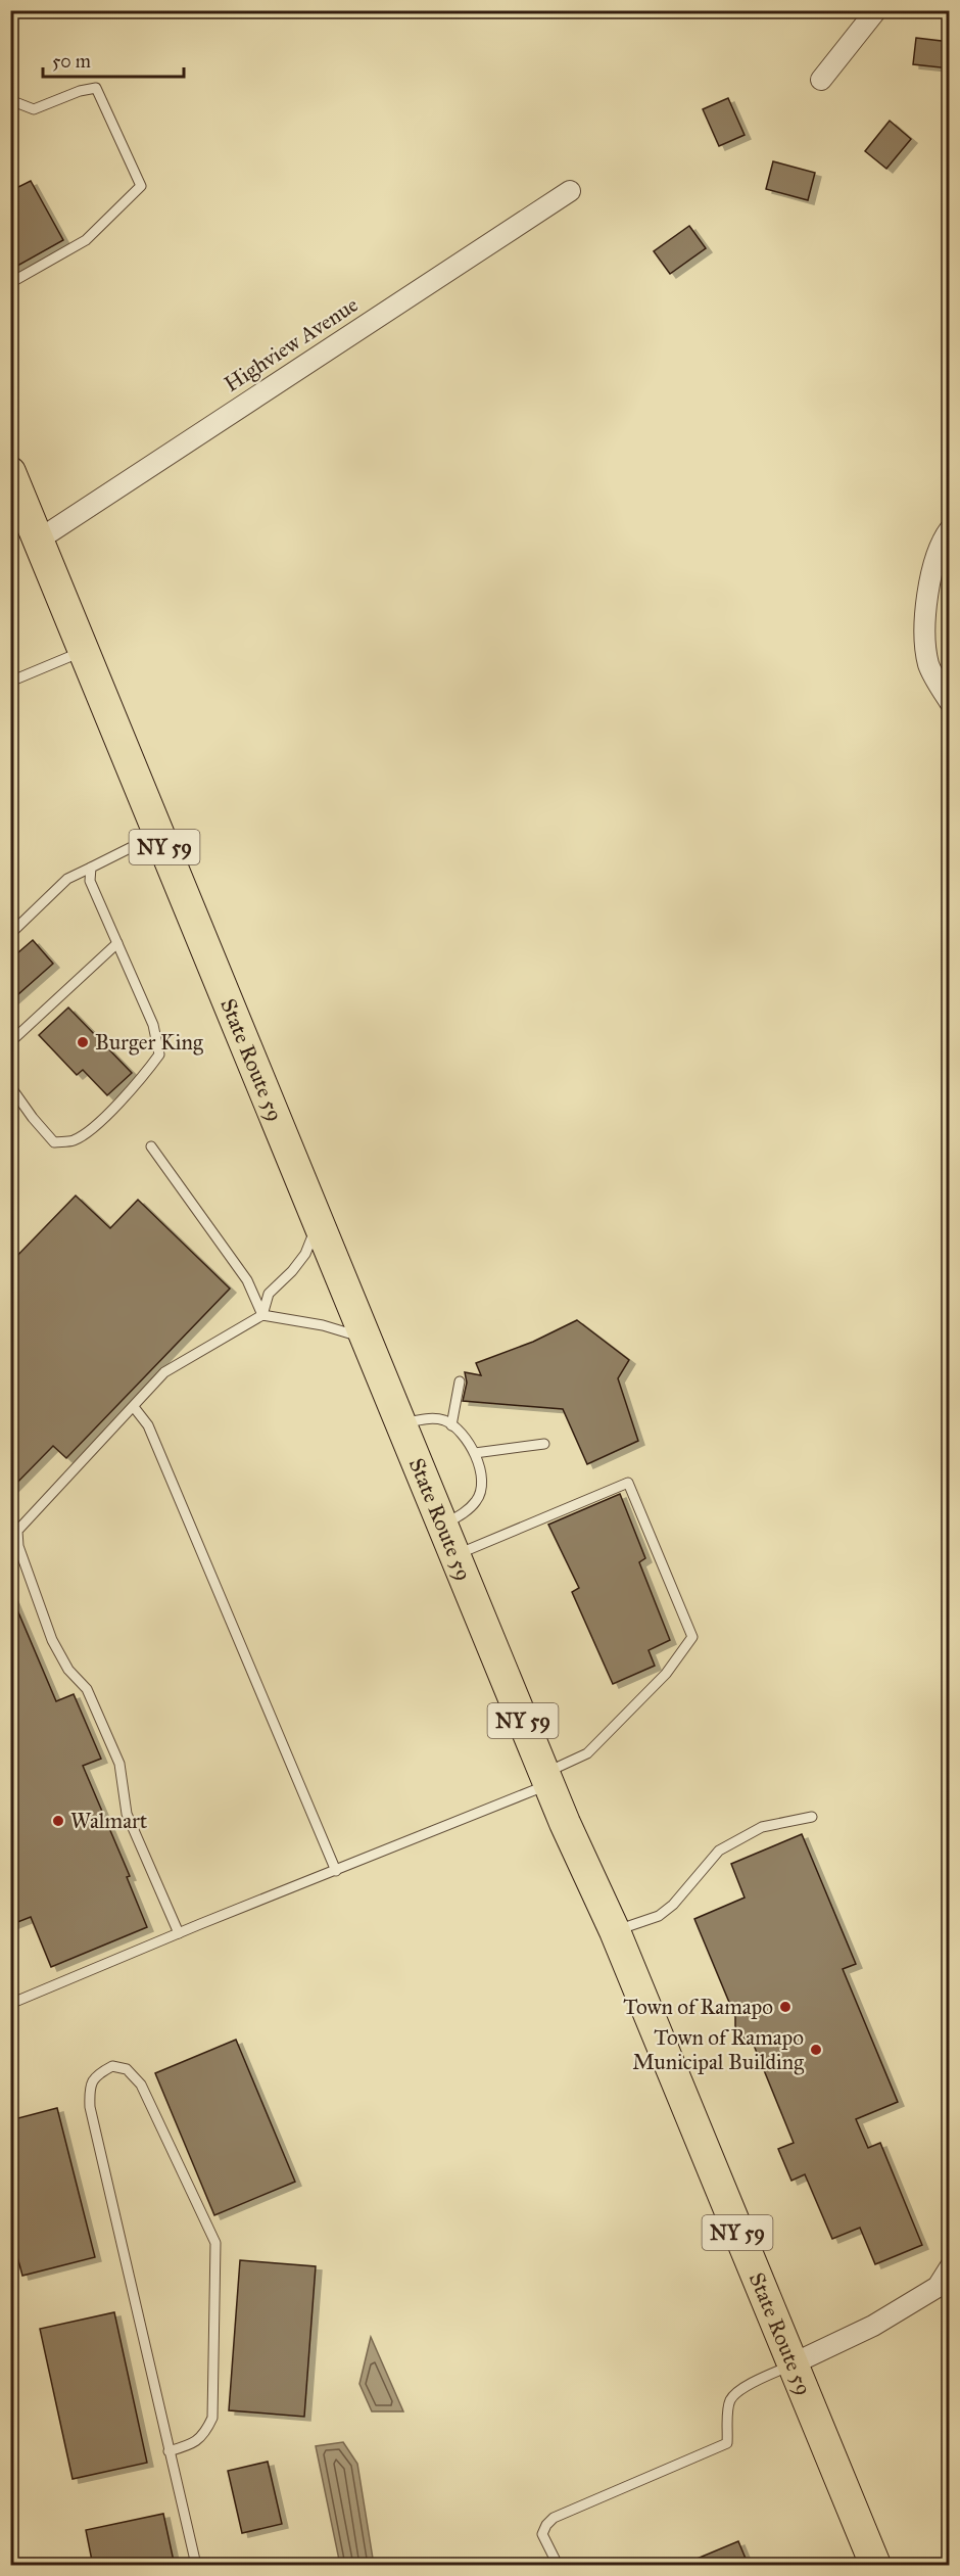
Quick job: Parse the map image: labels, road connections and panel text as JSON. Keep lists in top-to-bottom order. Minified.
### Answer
{"streets":{"main road":["NY 59","State Route 59"],"street":["Highview Avenue"]},"crossings":[["Highview Avenue","State Route 59"]],"places":["Burger King","Walmart","Town of Ramapo","Town of Ramapo Municipal Building"],"scale_bar":"50 m"}
